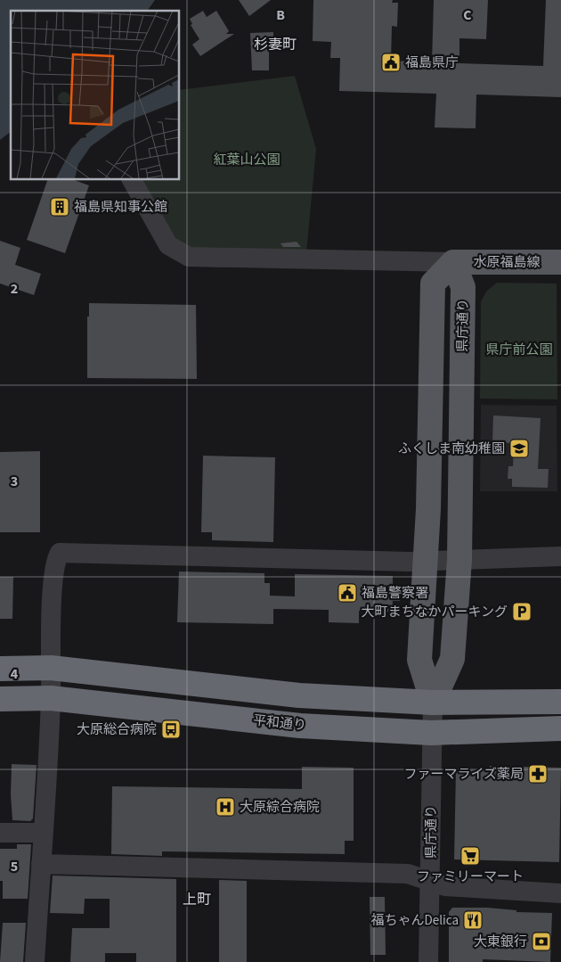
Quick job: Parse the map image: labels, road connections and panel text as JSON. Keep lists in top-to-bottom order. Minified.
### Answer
{"streets":{"highway":["平和通り"],"main road":["水原福島線","県庁通り"]},"crossings":[["水原福島線","県庁通り"],["県庁通り","平和通り"]],"districts":["杉妻町","上町"],"parks":["紅葉山公園","県庁前公園"],"places":{"public building":["福島県庁","福島警察署"],"building":["福島県知事公館"],"school or university":["ふくしま南幼稚園"],"parking":["大町まちなかパーキング"],"bus stop":["大原総合病院"],"pharmacy":["ファーマライズ薬局"],"hospital":["大原綜合病院"],"supermarket":["ファミリーマート"],"restaurant":["福ちゃんDelica"],"bank":["大東銀行"]},"grid":{"columns":["B","C"],"rows":["2","3","4","5"]}}
